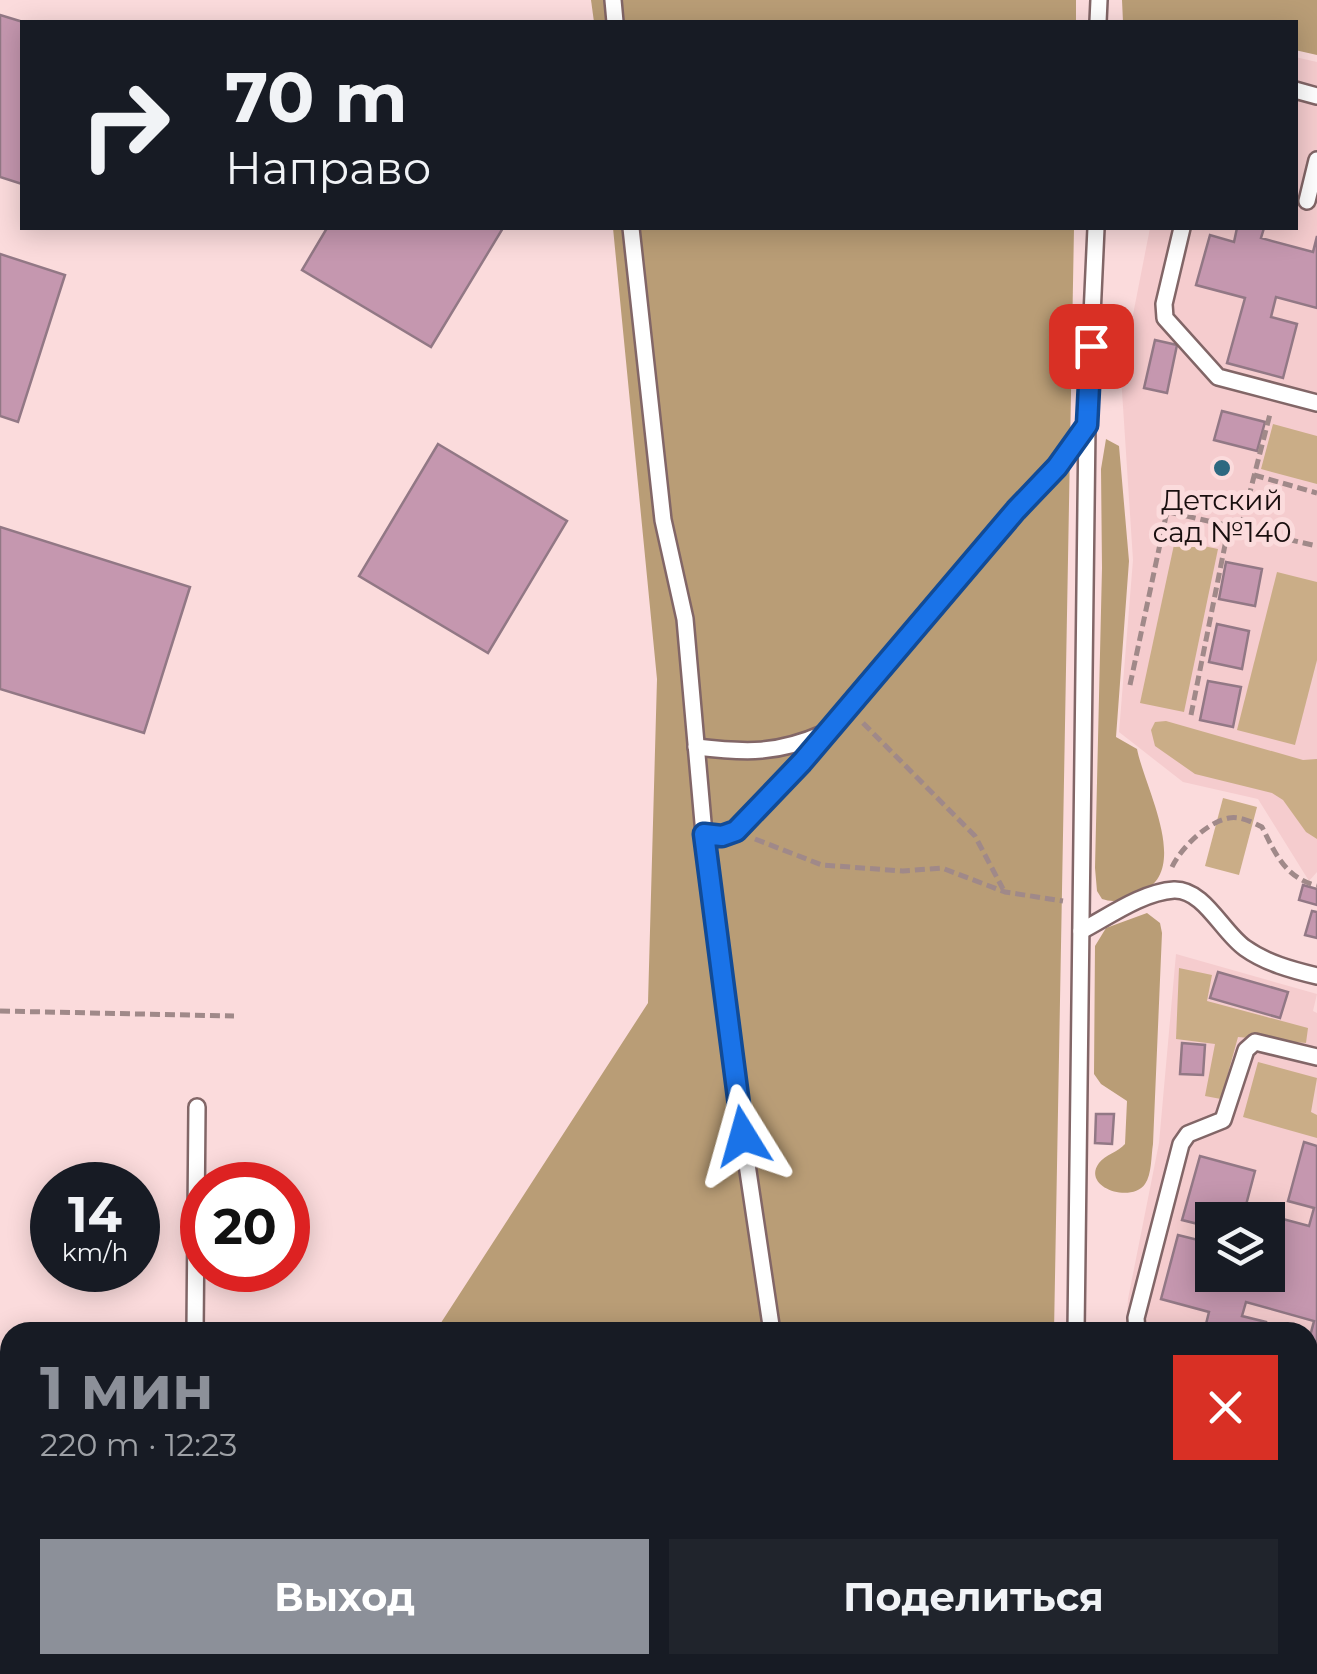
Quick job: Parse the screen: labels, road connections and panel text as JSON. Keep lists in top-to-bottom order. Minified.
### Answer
{"places":["Детский сад №140"],"page":{"turn":["70 m","Направо"],"speed":"14 km/h","limit":"20","heading":["1 мин","220 m · 12:23"],"buttons":["Выход","Поделиться"]}}
